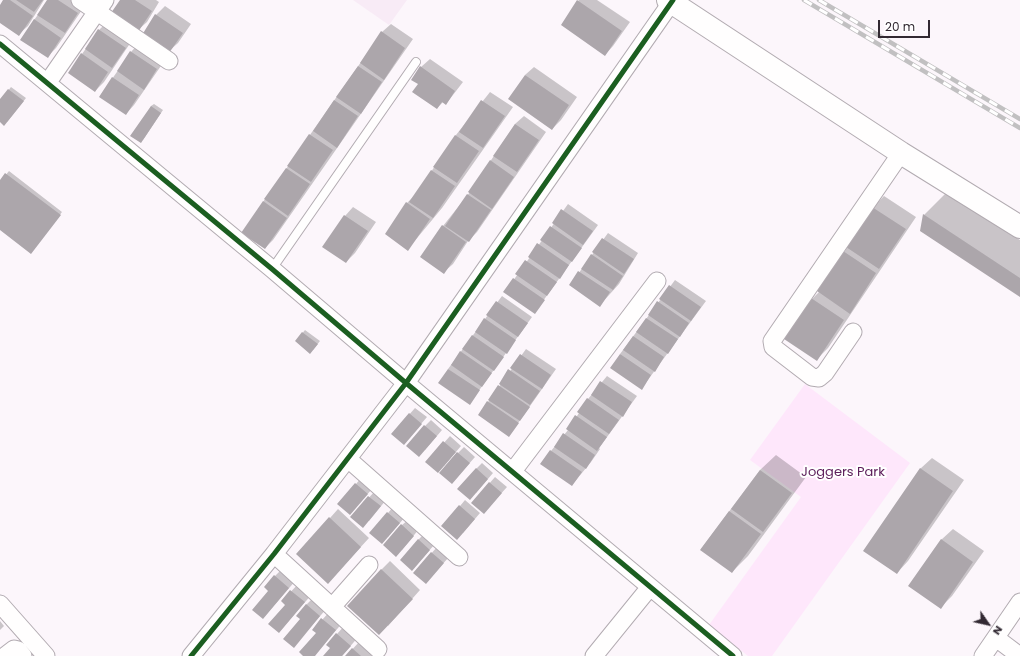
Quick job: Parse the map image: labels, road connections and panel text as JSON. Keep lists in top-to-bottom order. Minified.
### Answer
{"parks":["Joggers Park"],"scale_bar":"20 m","north":"bottom right"}
